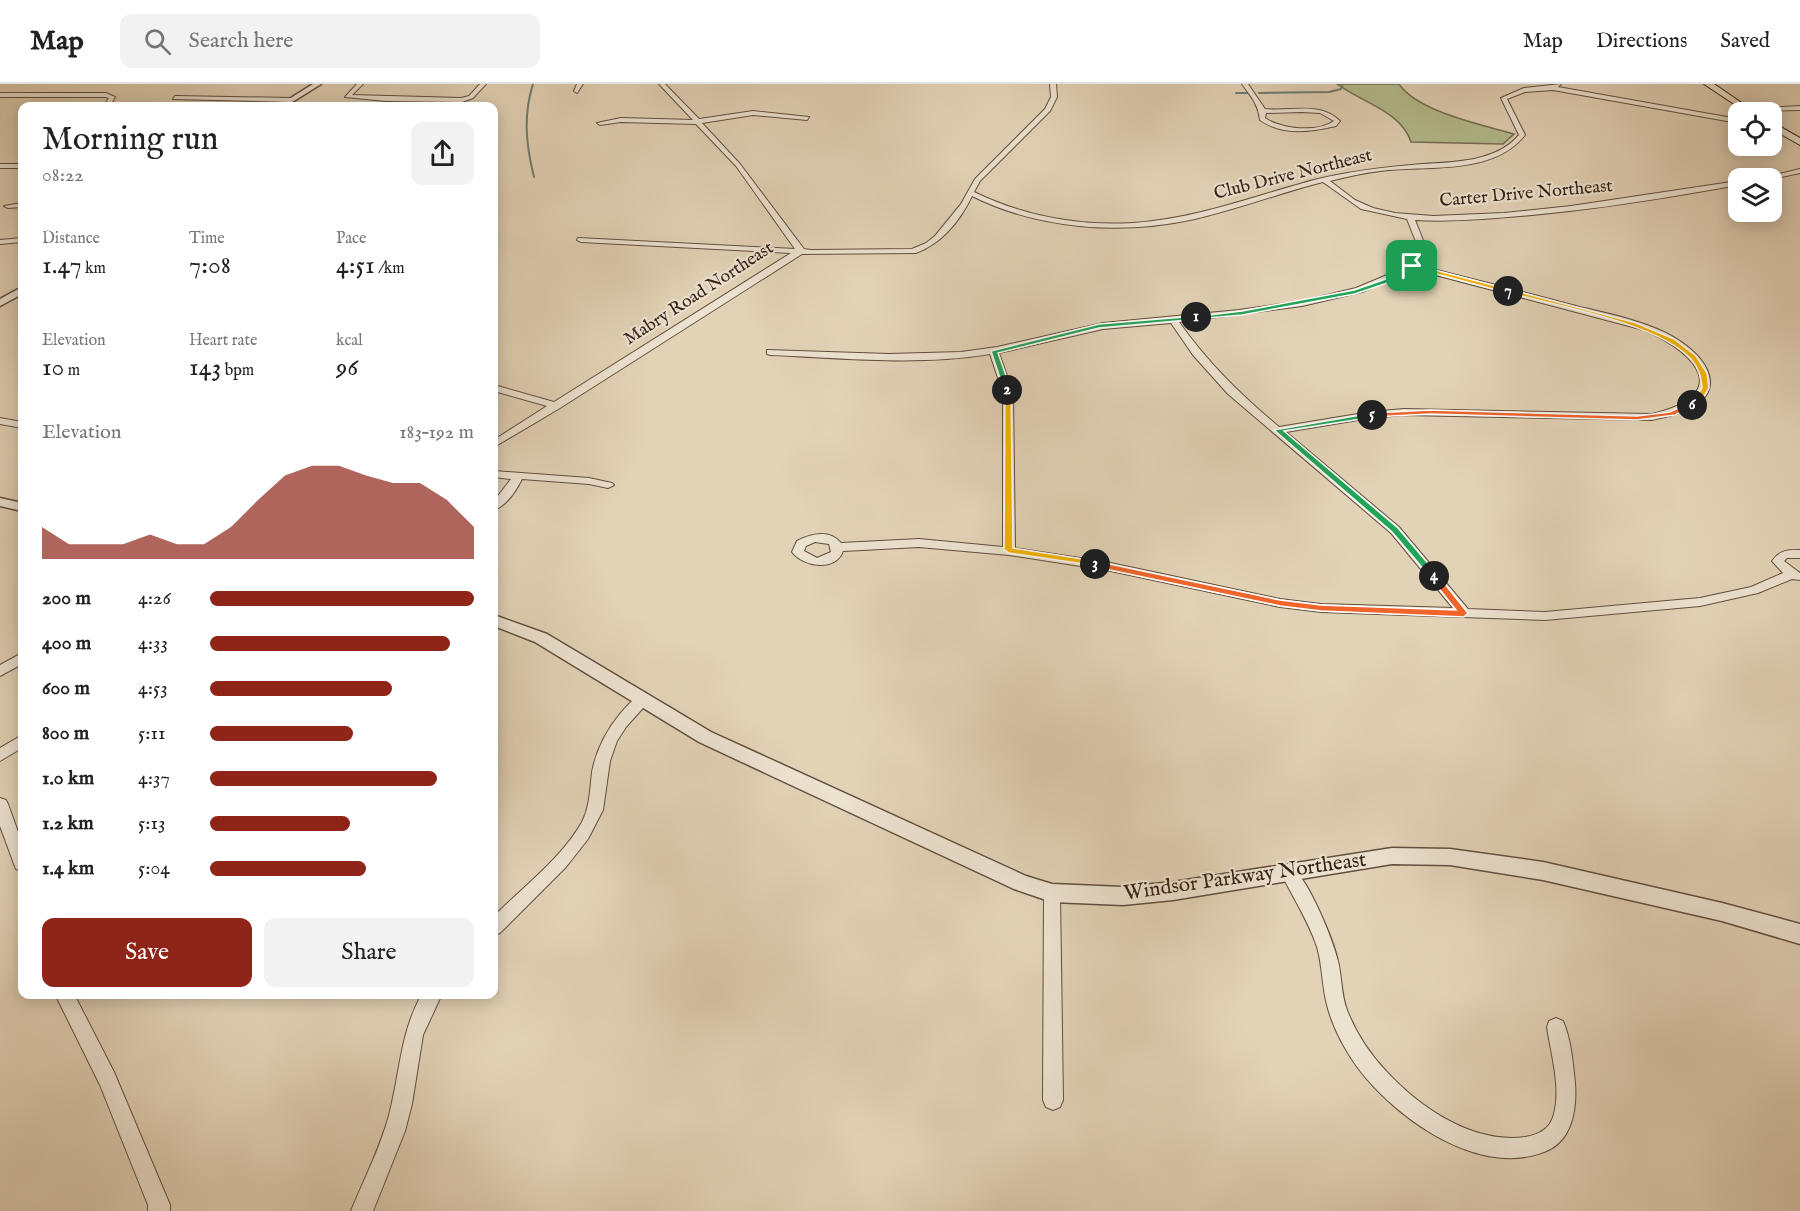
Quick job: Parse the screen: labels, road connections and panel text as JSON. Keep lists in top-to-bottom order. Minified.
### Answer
{"streets":{"street":["Club Drive Northeast","Carter Drive Northeast","Mabry Road Northeast","Windsor Parkway Northeast"]},"crossings":[["Club Drive Northeast","Carter Drive Northeast"]],"page":{"header":"Map","search":"Search here","nav":["Map","Directions","Saved"],"heading":["Morning run","08:22"],"stats":[["Distance","1.47 km"],["Time","7:08"],["Pace","4:51 /km"],["Elevation","10 m"],["Heart rate","143 bpm"],["kcal","96"]],"pins":["7","1","2","6","5","3","4"],"chart":["Elevation","183–192 m"],"list":[{"name":"200 m","note":"4:26"},{"name":"400 m","note":"4:33"},{"name":"600 m","note":"4:53"},{"name":"800 m","note":"5:11"},{"name":"1.0 km","note":"4:37"},{"name":"1.2 km","note":"5:13"},{"name":"1.4 km","note":"5:04"}],"buttons":["Save","Share"]}}
